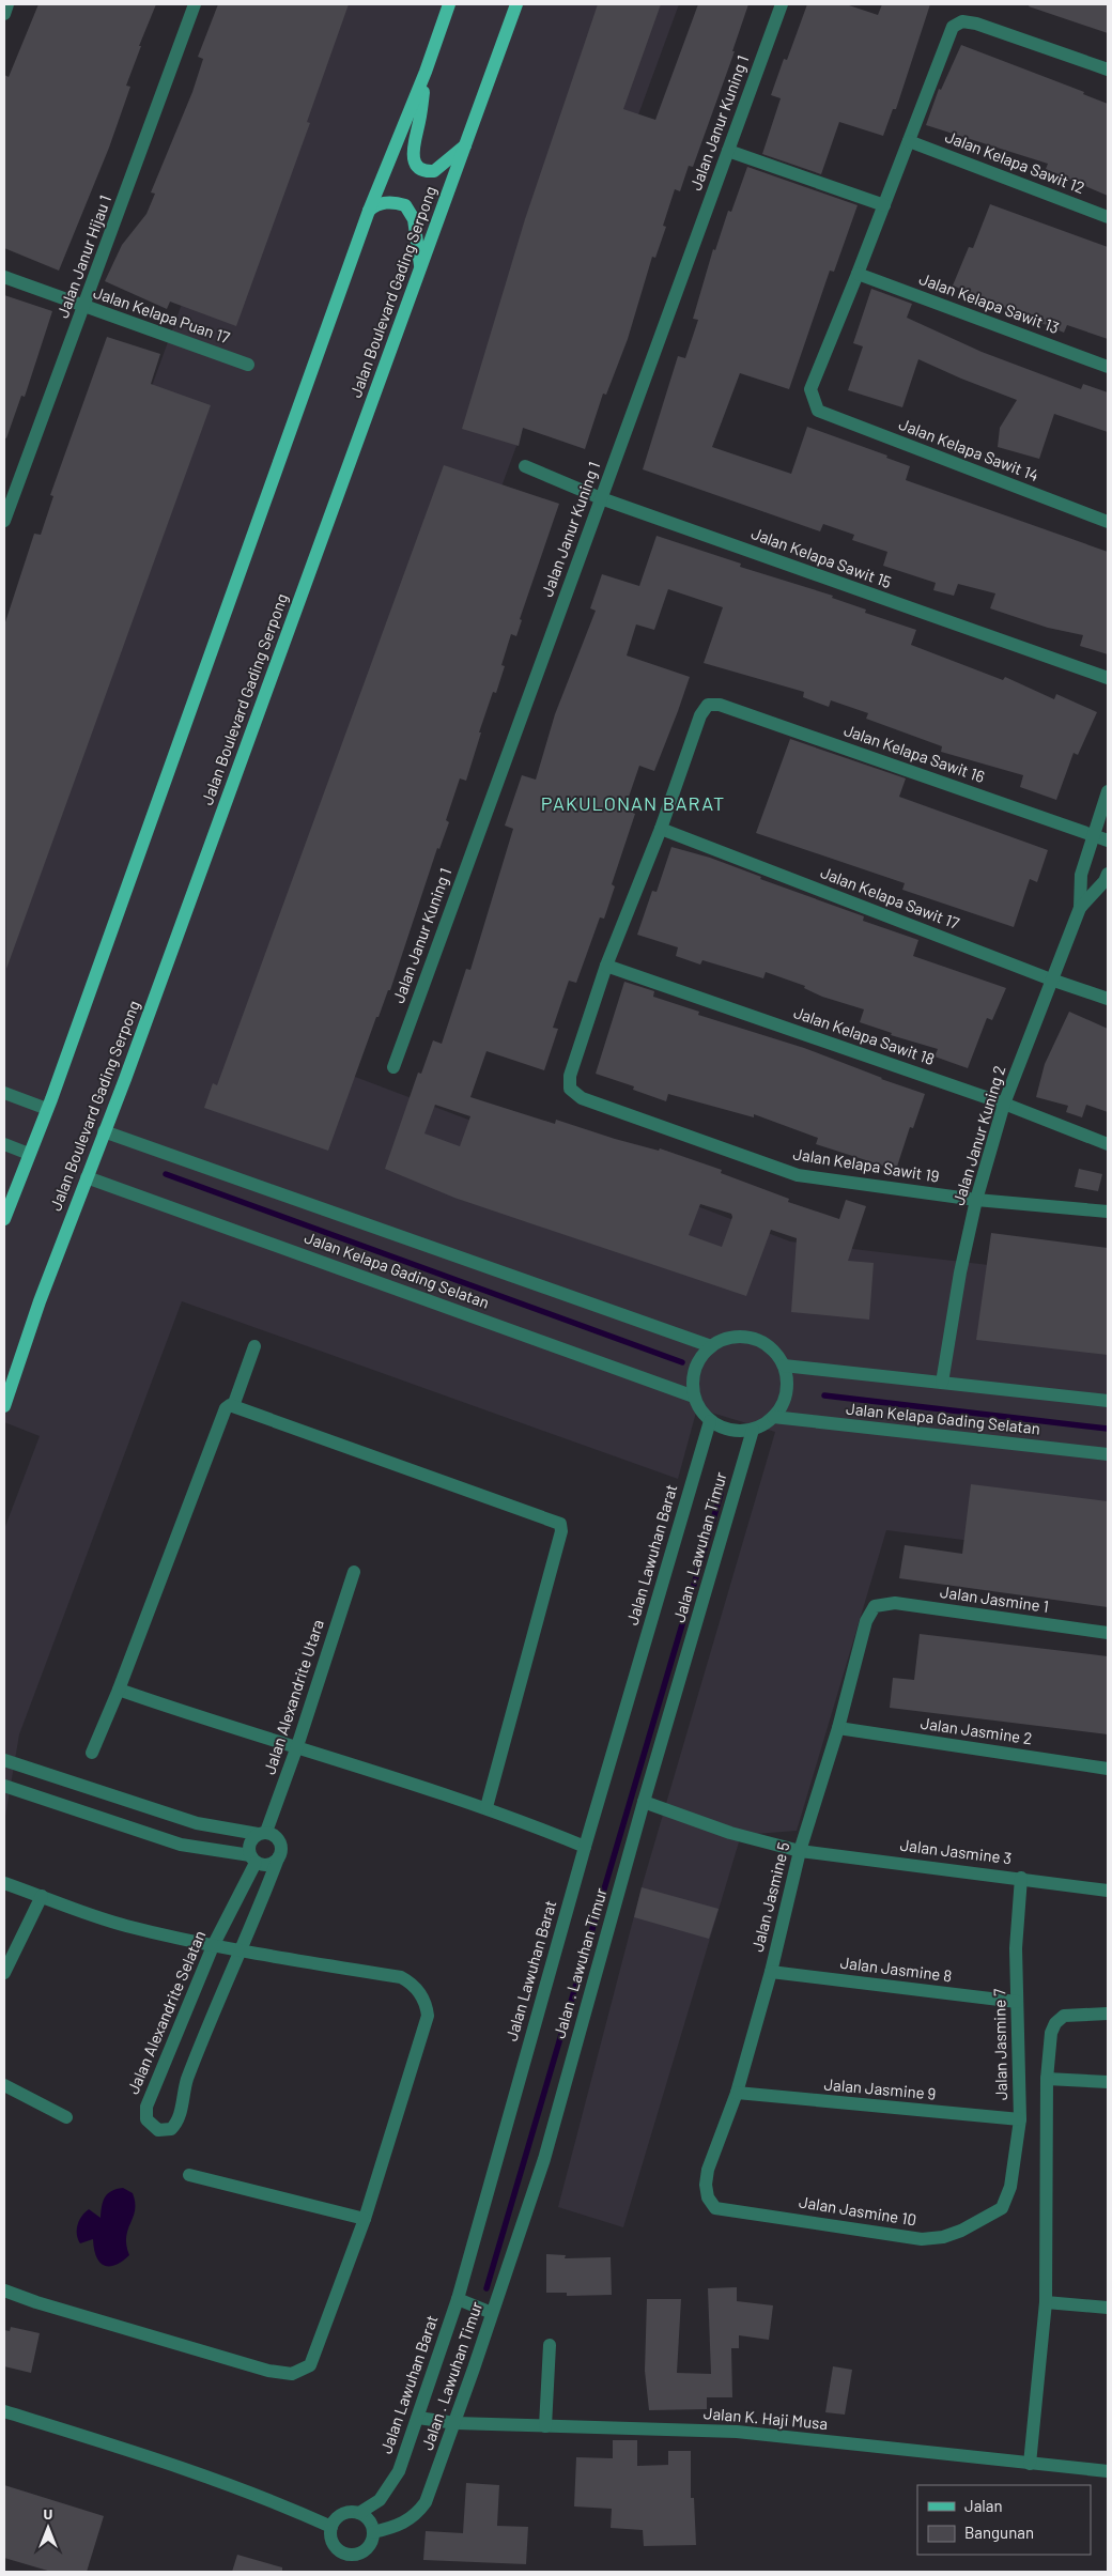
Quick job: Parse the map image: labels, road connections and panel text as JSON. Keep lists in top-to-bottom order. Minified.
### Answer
{"streets":{"main road":["Jalan Boulevard Gading Serpong"],"street":["Jalan Janur Kuning 1","Jalan Kelapa Sawit 12","Jalan Janur Hijau 1","Jalan Kelapa Sawit 13","Jalan Kelapa Puan 17","Jalan Kelapa Sawit 14","Jalan Kelapa Sawit 15","Jalan Kelapa Sawit 16","Jalan Kelapa Sawit 17","Jalan Kelapa Sawit 18","Jalan Janur Kuning 2","Jalan Kelapa Sawit 19","Jalan Kelapa Gading Selatan","Jalan . Lawuhan Timur","Jalan Lawuhan Barat","Jalan Jasmine 1","Jalan Alexandrite Utara","Jalan Jasmine 2","Jalan Jasmine 3","Jalan Jasmine 5","Jalan Jasmine 8","Jalan Alexandrite Selatan","Jalan Jasmine 7","Jalan Jasmine 9","Jalan Jasmine 10","Jalan K. Haji Musa"]},"crossings":[["Jalan Janur Kuning 1","Jalan Kelapa Sawit 15"],["Jalan Janur Hijau 1","Jalan Kelapa Puan 17"],["Jalan Boulevard Gading Serpong","Jalan Kelapa Gading Selatan"],["Jalan Kelapa Sawit 13","Jalan Kelapa Sawit 14"],["Jalan Kelapa Sawit 16","Jalan Kelapa Sawit 17"],["Jalan Kelapa Sawit 16","Jalan Janur Kuning 2"],["Jalan Kelapa Sawit 17","Jalan Janur Kuning 2"],["Jalan Kelapa Sawit 18","Jalan Janur Kuning 2"],["Jalan Kelapa Sawit 18","Jalan Kelapa Sawit 19"],["Jalan Janur Kuning 2","Jalan Kelapa Sawit 19"],["Jalan Kelapa Gading Selatan","Jalan . Lawuhan Timur"],["Jalan Kelapa Gading Selatan","Jalan Lawuhan Barat"],["Jalan . Lawuhan Timur","Jalan Lawuhan Barat"],["Jalan . Lawuhan Timur","Jalan Jasmine 3"],["Jalan . Lawuhan Timur","Jalan K. Haji Musa"],["Jalan Lawuhan Barat","Jalan K. Haji Musa"],["Jalan Jasmine 1","Jalan Jasmine 5"],["Jalan Alexandrite Utara","Jalan Alexandrite Selatan"],["Jalan Jasmine 2","Jalan Jasmine 5"],["Jalan Jasmine 3","Jalan Jasmine 5"],["Jalan Jasmine 3","Jalan Jasmine 7"],["Jalan Jasmine 5","Jalan Jasmine 8"],["Jalan Jasmine 5","Jalan Jasmine 9"],["Jalan Jasmine 5","Jalan Jasmine 10"],["Jalan Jasmine 8","Jalan Jasmine 7"],["Jalan Jasmine 7","Jalan Jasmine 9"],["Jalan Jasmine 7","Jalan Jasmine 10"]],"districts":["PAKULONAN BARAT"],"legend":["Jalan","Bangunan"],"north":"top"}
